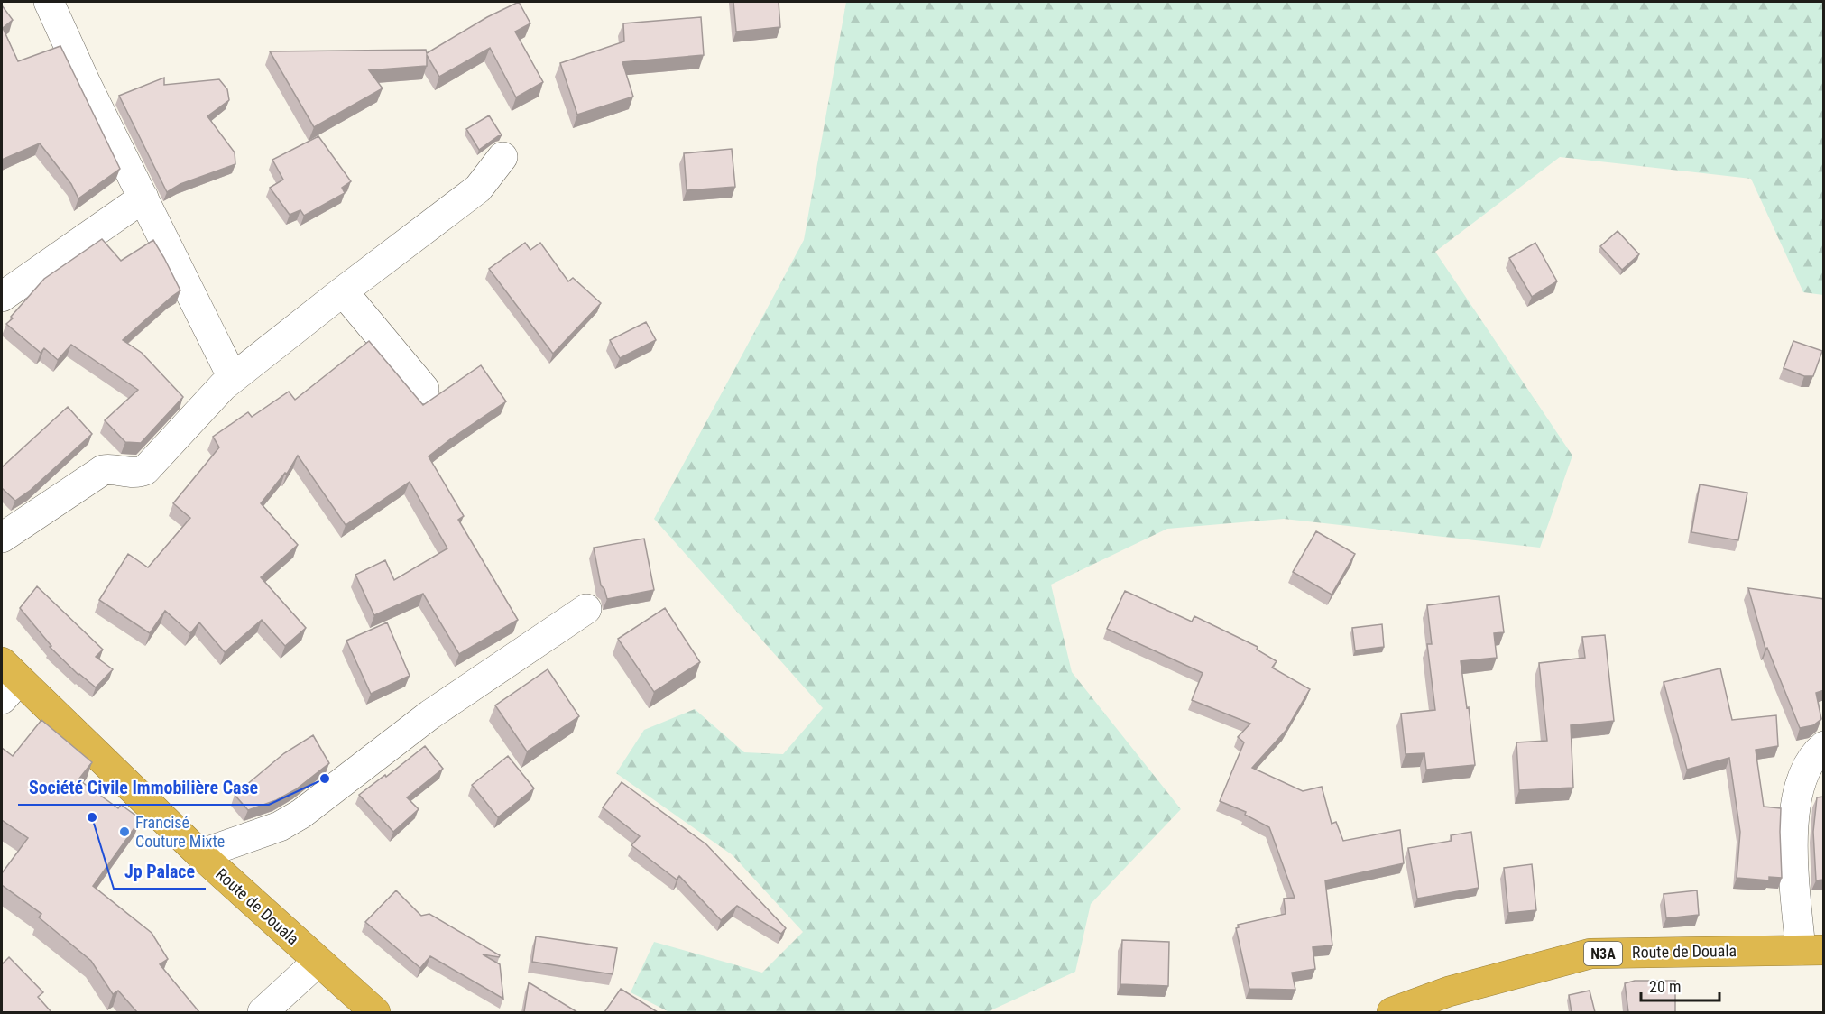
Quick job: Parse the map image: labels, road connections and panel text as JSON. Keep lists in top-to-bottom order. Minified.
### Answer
{"streets":{"highway":["Route de Douala","N3A"]},"places":["Société Civile Immobilière Case","Jp Palace","Francisé Couture Mixte"],"scale_bar":"20 m"}
